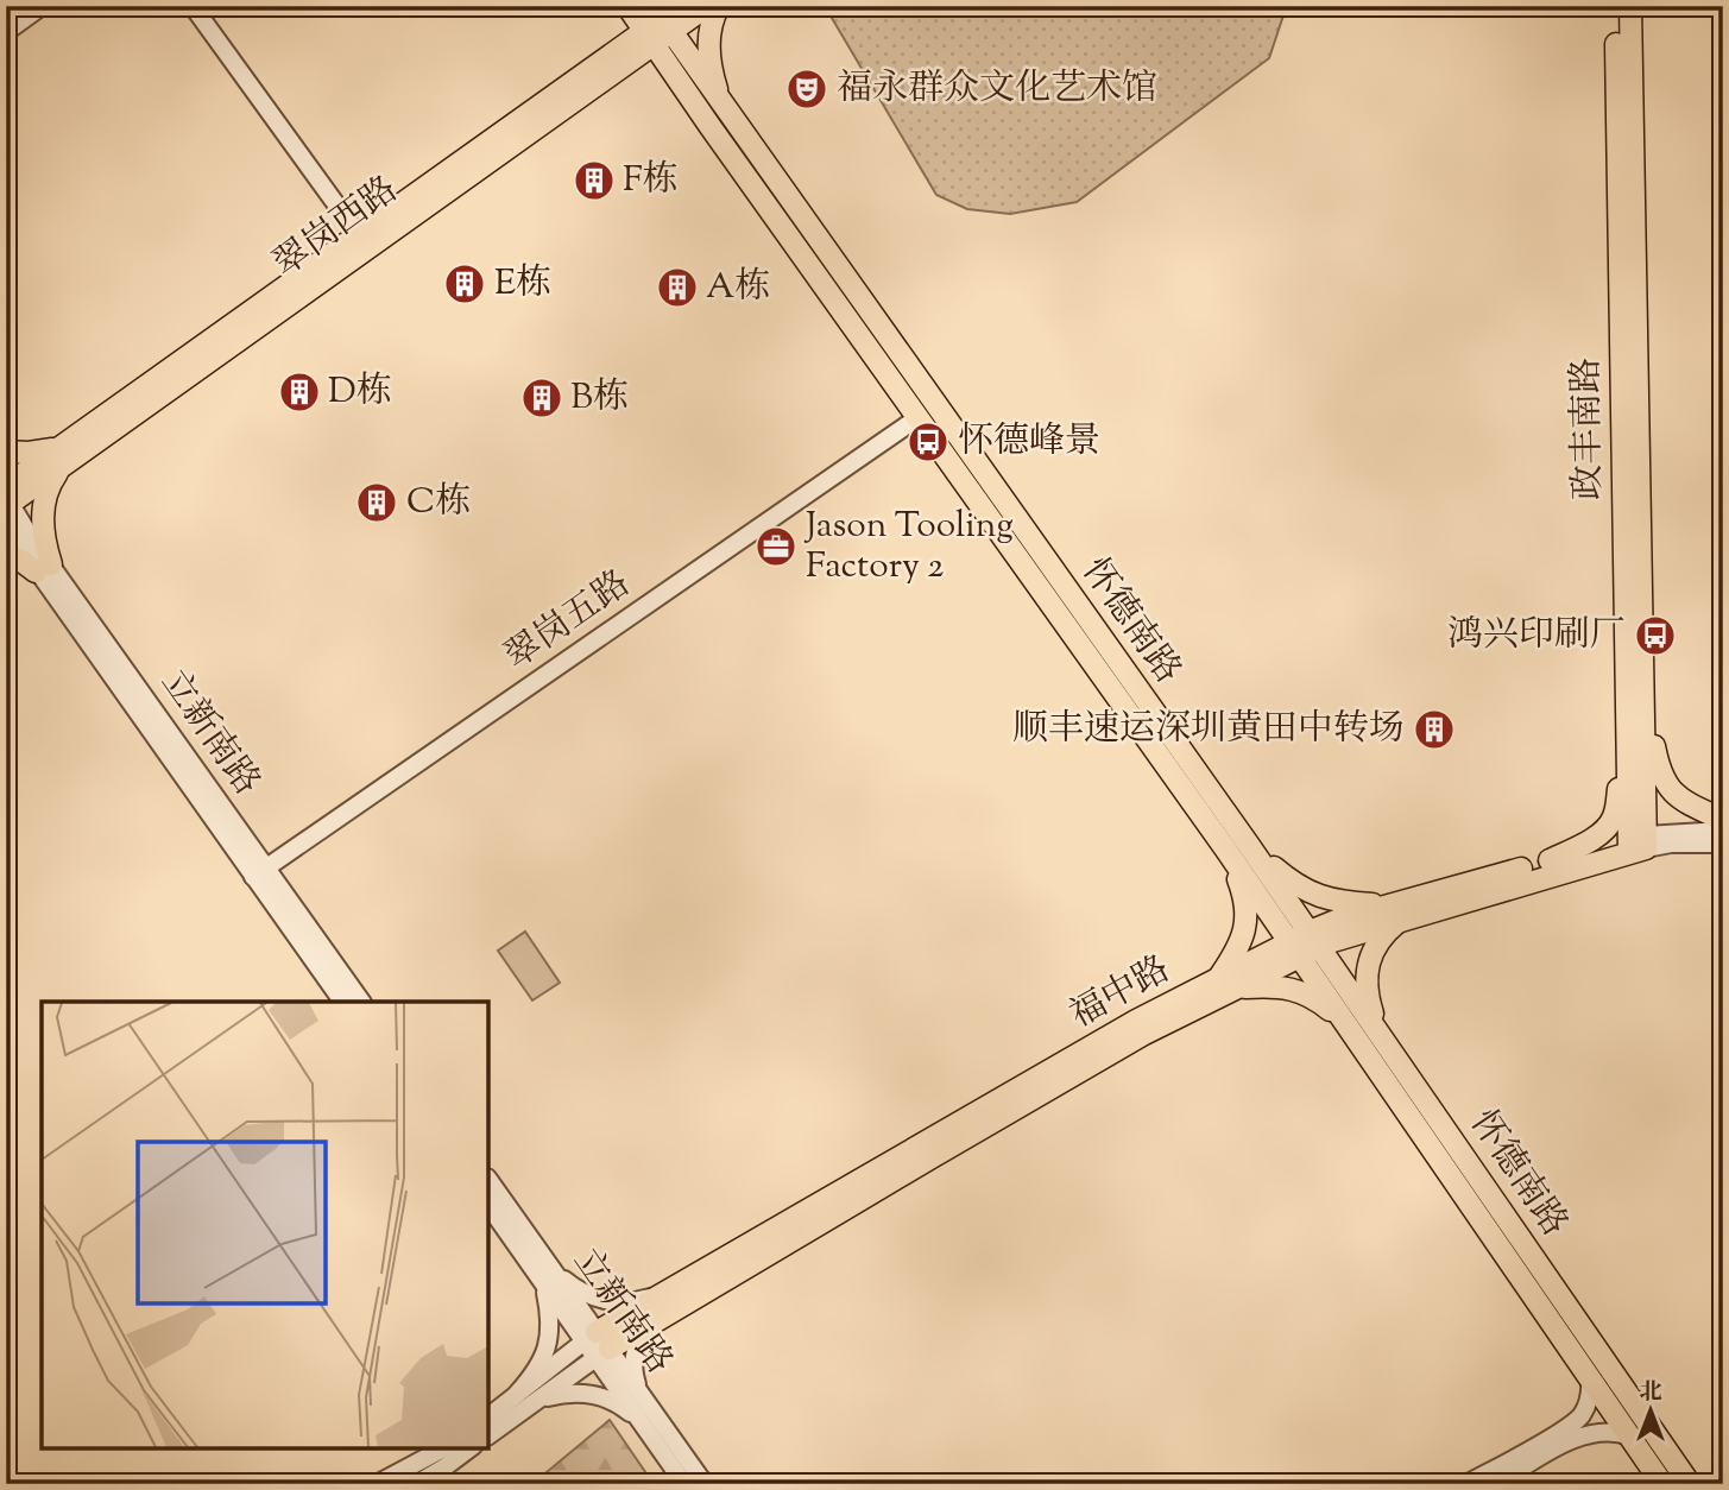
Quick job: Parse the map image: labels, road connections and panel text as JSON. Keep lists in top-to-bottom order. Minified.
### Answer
{"streets":{"main road":["翠岗西路","政丰南路","怀德南路","福中路"],"street":["翠岗五路","立新南路"]},"crossings":[["翠岗西路","怀德南路"],["翠岗西路","立新南路"],["政丰南路","福中路"],["翠岗五路","怀德南路"],["翠岗五路","立新南路"],["怀德南路","福中路"],["立新南路","福中路"]],"places":{"theatre":["福永群众文化艺术馆"],"building":["F栋","E栋","A栋","D栋","B栋","C栋","顺丰速运深圳黄田中转场"],"bus stop":["怀德峰景","鸿兴印刷厂"],"office":["Jason Tooling Factory 2"]},"north":"top"}
